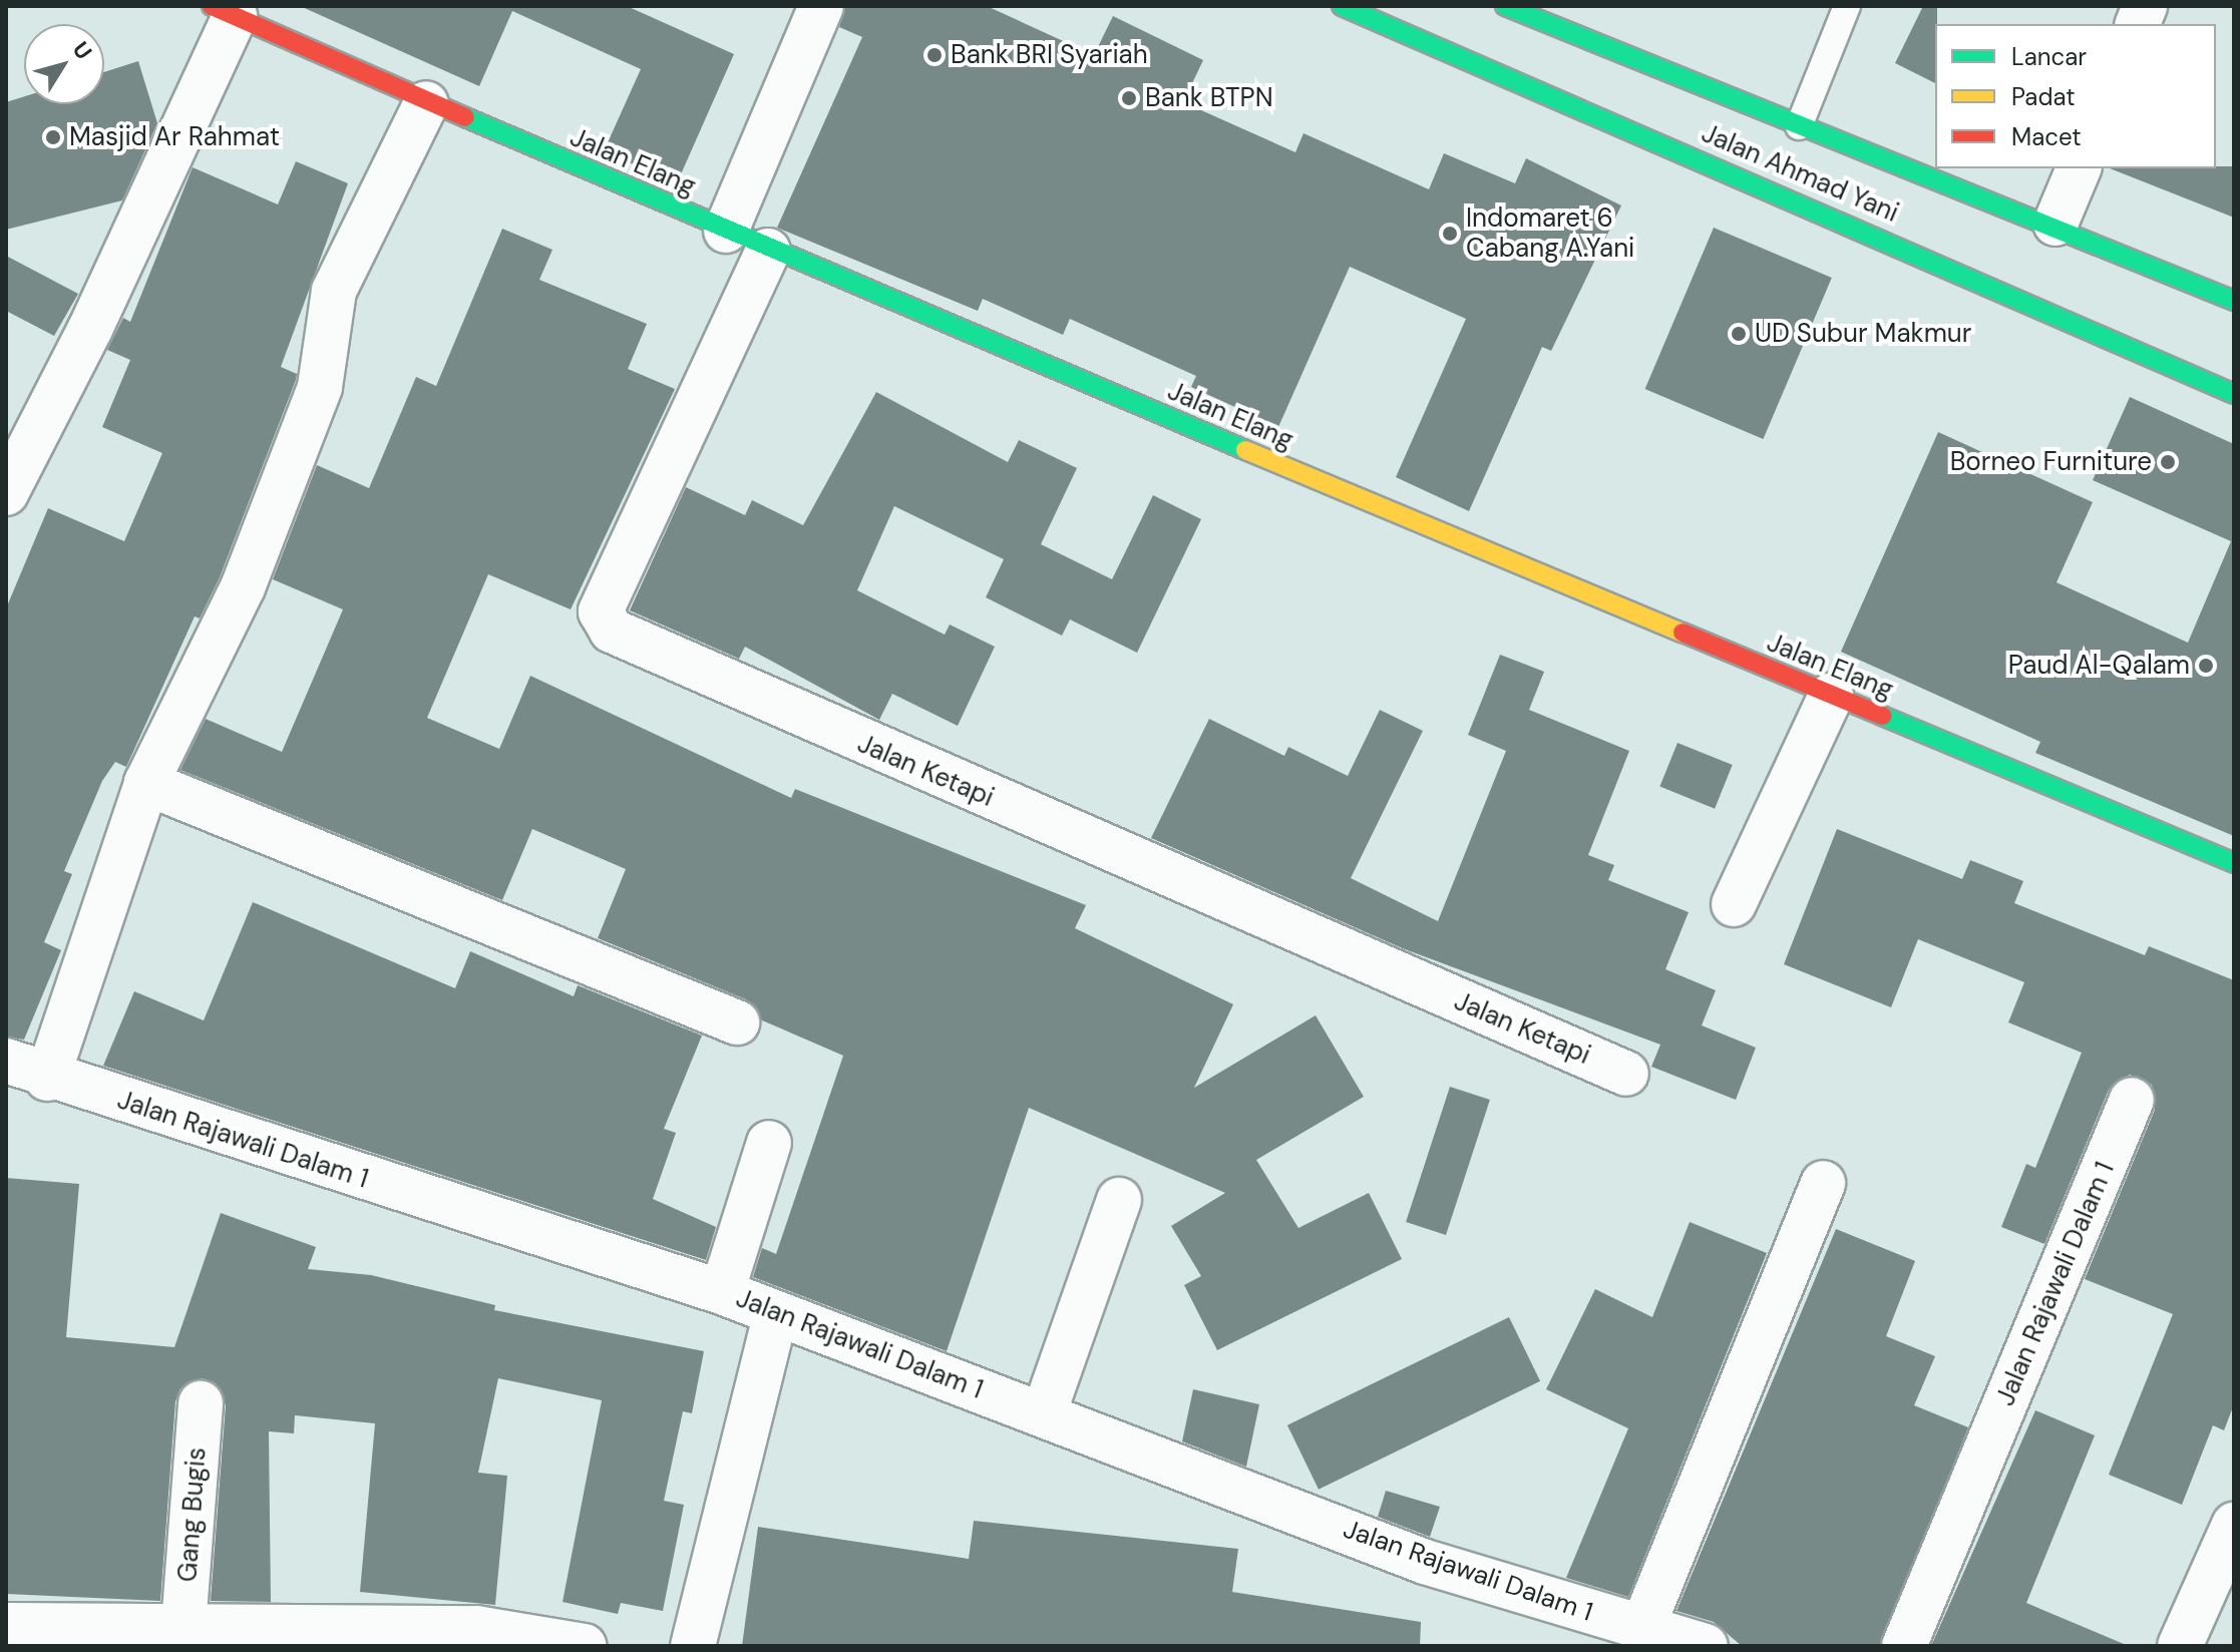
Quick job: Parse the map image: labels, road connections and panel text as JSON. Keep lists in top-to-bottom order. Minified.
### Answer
{"streets":{"street":["Jalan Elang","Jalan Ahmad Yani","Jalan Ketapi","Jalan Rajawali Dalam 1","Gang Bugis"]},"crossings":[["Jalan Elang","Jalan Ketapi"]],"places":["Bank BRI Syariah","Bank BTPN","Masjid Ar Rahmat","Indomaret 6 Cabang A.Yani","UD Subur Makmur","Borneo Furniture","Paud Al-Qalam"],"legend":["Lancar","Padat","Macet"],"north":"top right"}
